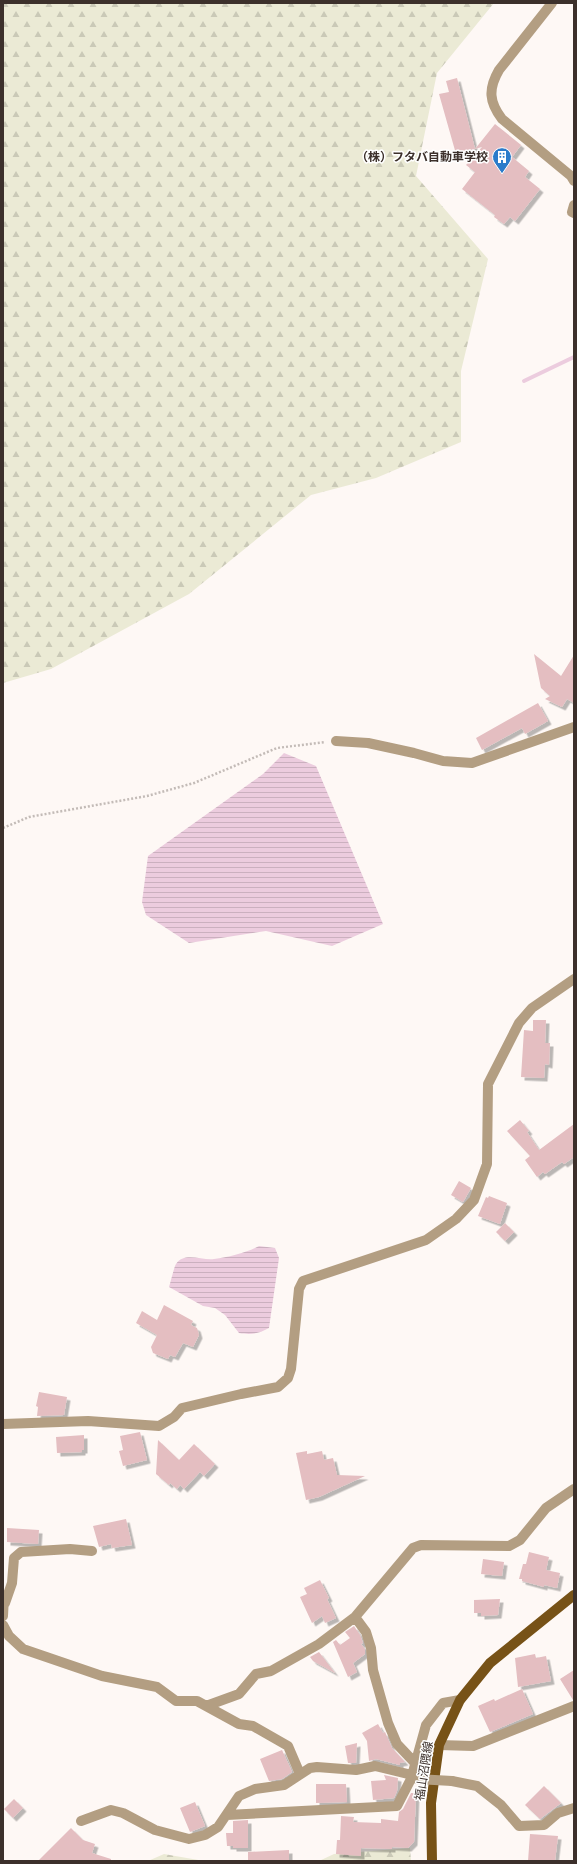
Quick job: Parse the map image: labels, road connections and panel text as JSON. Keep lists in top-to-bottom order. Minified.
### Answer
{"streets":{"main road":["福山沼隈線"]},"places":{"building":["（株）フタバ自動車学校"]}}
